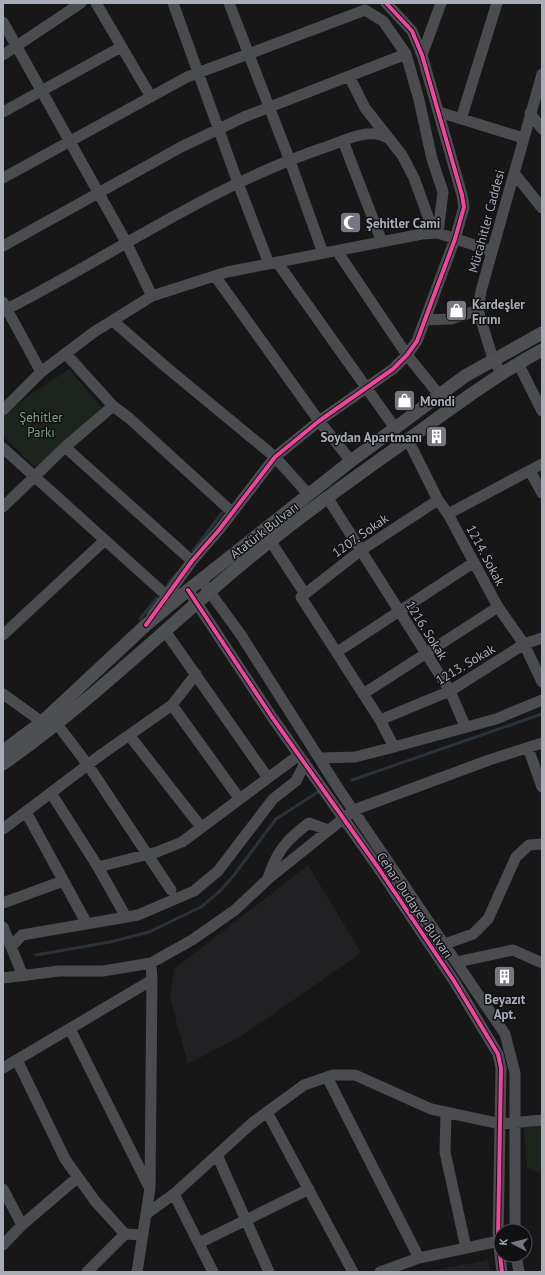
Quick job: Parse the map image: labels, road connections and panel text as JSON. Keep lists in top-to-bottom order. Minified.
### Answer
{"streets":{"main road":["Atatürk Bulvarı"],"street":["Mücahitler Caddesi","1207. Sokak","1214. Sokak","1216. Sokak","1213. Sokak","Cehar Dudayev Bulvarı"]},"crossings":[["Mücahitler Caddesi","Atatürk Bulvarı"],["Atatürk Bulvarı","1214. Sokak"],["Atatürk Bulvarı","1216. Sokak"],["Atatürk Bulvarı","Cehar Dudayev Bulvarı"],["1207. Sokak","1214. Sokak"],["1207. Sokak","1216. Sokak"],["1214. Sokak","1213. Sokak"],["1216. Sokak","1213. Sokak"]],"parks":["Şehitler Parkı"],"places":{"mosque":["Şehitler Cami"],"shop":["Kardeşler Fırını","Mondi"],"building":["Soydan Apartmanı","Beyazıt Apt."]},"north":"left"}
